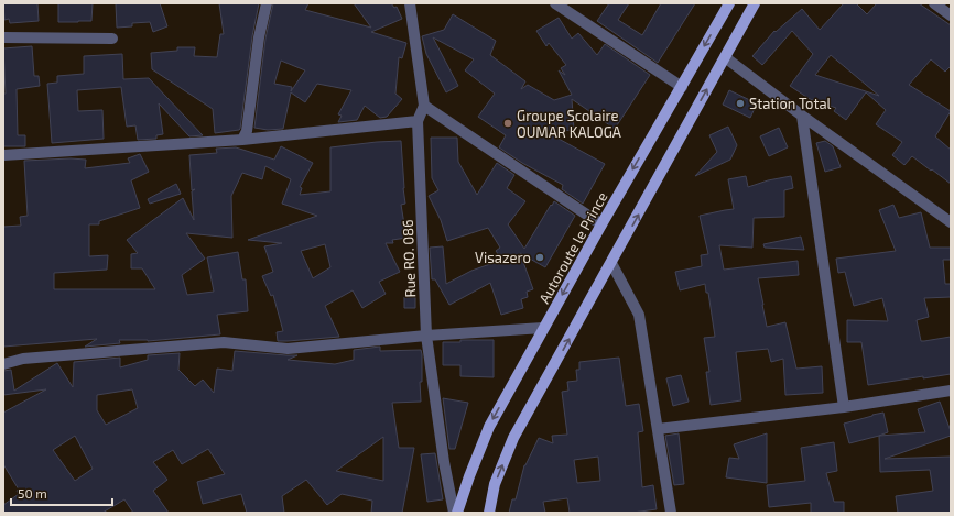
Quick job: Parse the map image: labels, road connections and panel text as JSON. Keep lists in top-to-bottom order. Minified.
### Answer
{"streets":{"main road":["Autoroute le Prince"],"street":["Rue RO. 086"]},"crossings":[["Autoroute le Prince","Rue RO. 086"]],"places":["Station Total","Groupe Scolaire OUMAR KALOGA","Visazero"],"scale_bar":"50 m"}
